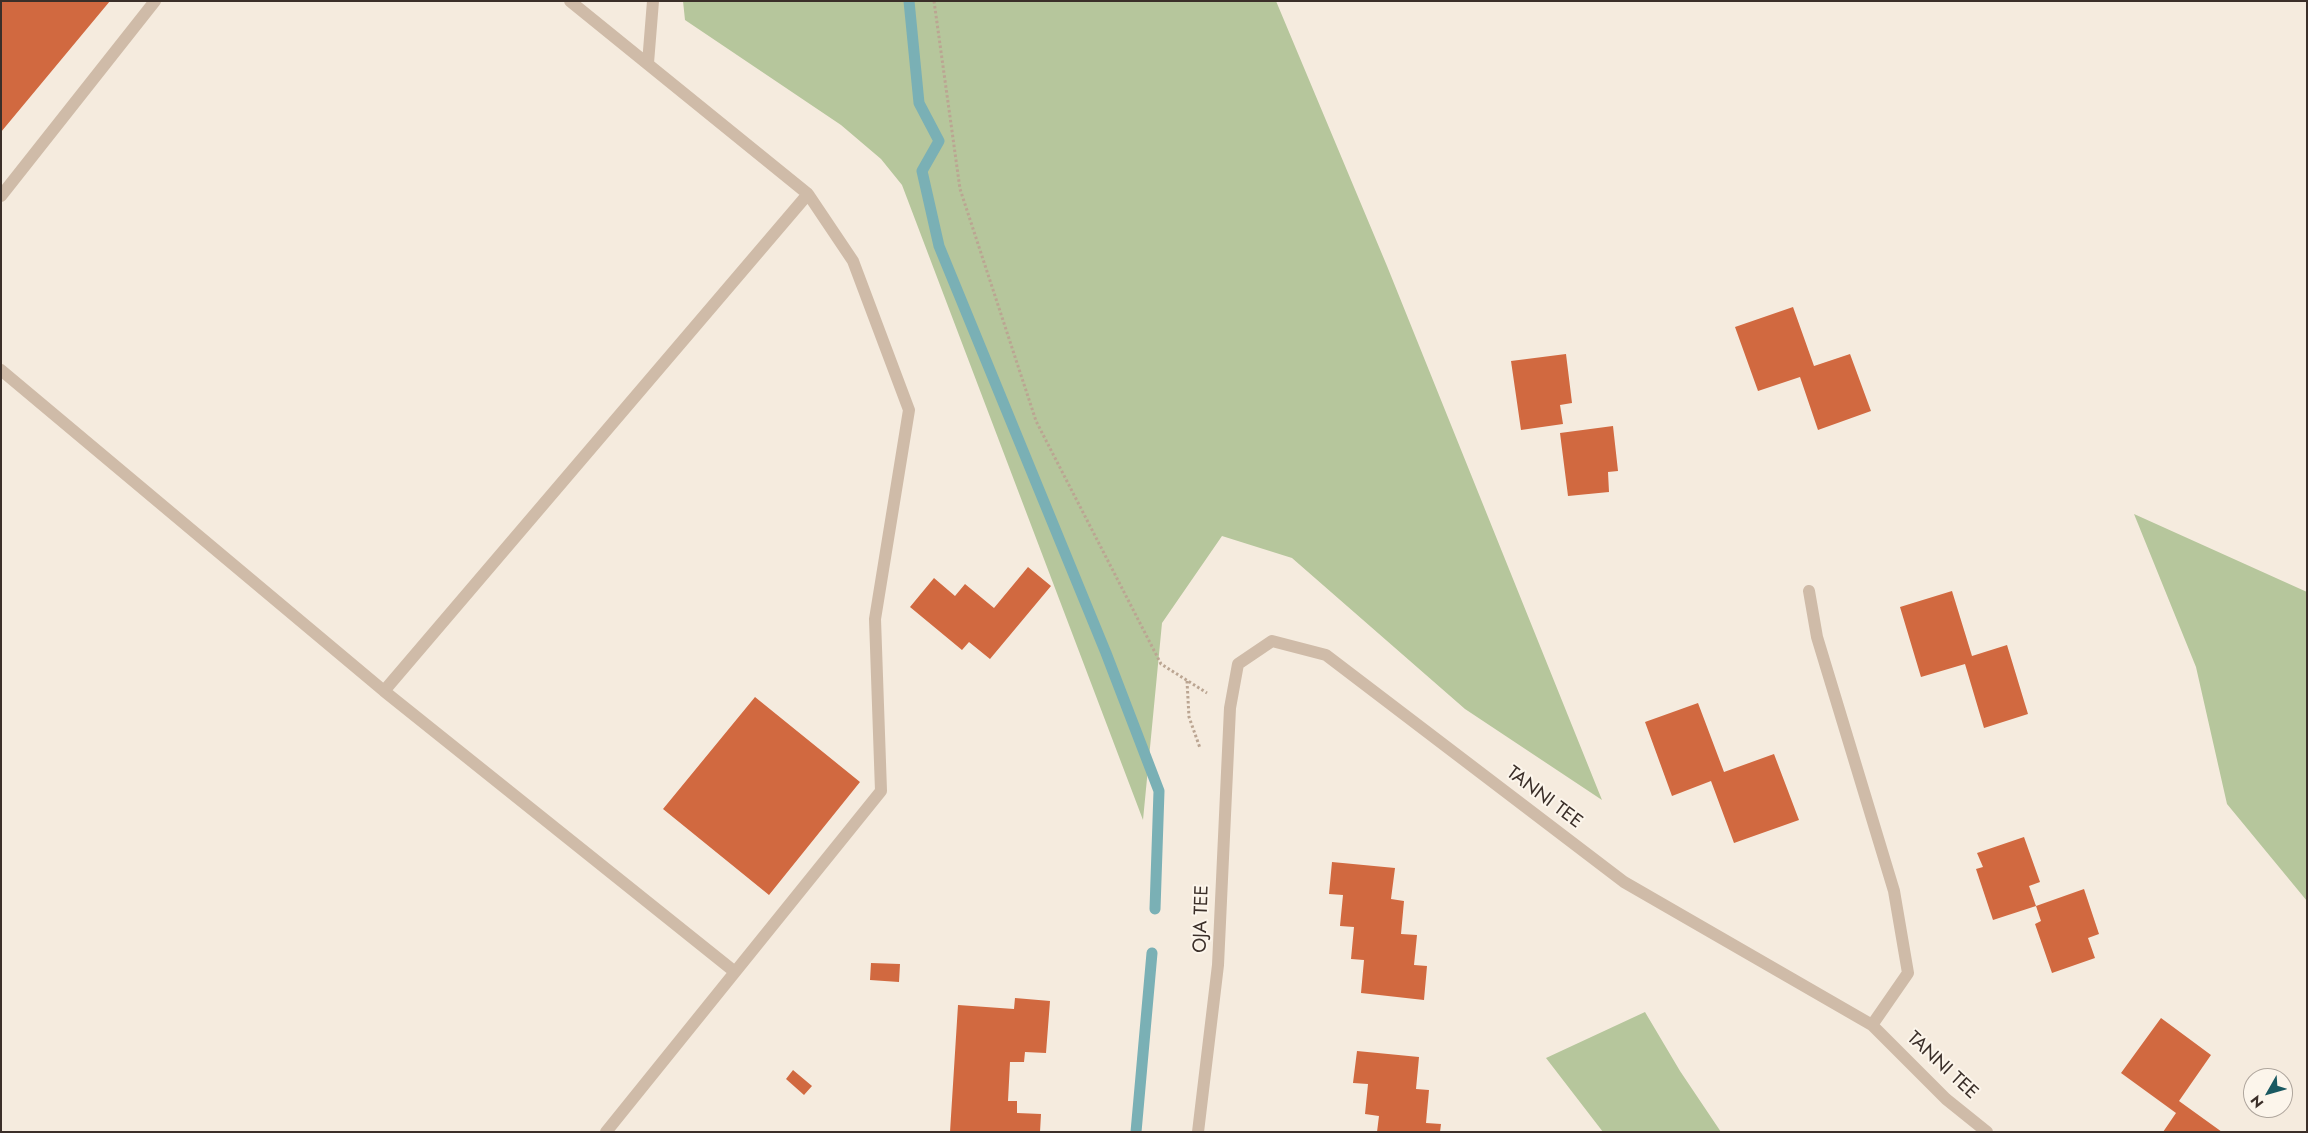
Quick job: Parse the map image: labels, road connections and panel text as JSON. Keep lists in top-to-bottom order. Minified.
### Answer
{"streets":{"street":["TANNI TEE","OJA TEE"]},"crossings":[["TANNI TEE","OJA TEE"]],"north":"bottom left"}
